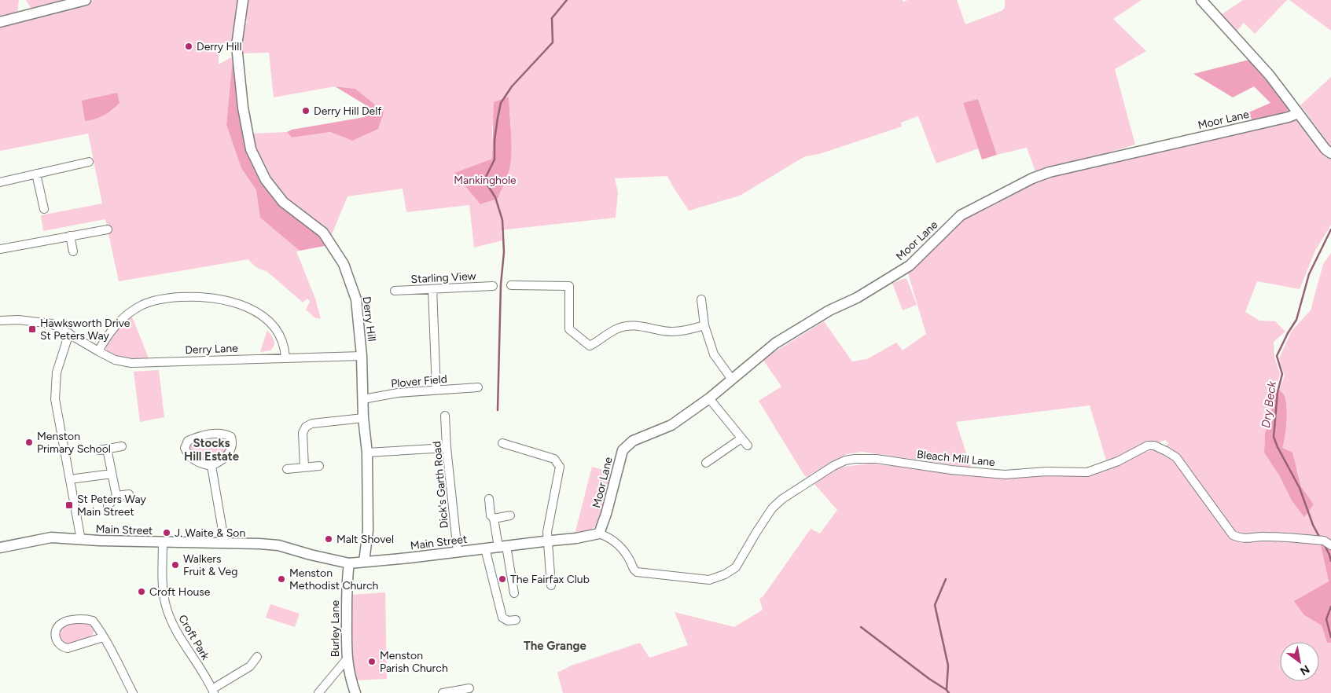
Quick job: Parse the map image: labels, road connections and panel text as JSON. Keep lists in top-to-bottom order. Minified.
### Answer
{"streets":{"street":["Moor Lane","Starling View","Derry Hill","Derry Lane","Plover Field","Bleach Mill Lane","Dick's Garth Road","Main Street","Burley Lane","Croft Park"]},"crossings":[["Moor Lane","Bleach Mill Lane"],["Moor Lane","Main Street"],["Derry Hill","Derry Lane"],["Derry Hill","Plover Field"],["Derry Hill","Main Street"],["Bleach Mill Lane","Main Street"],["Dick's Garth Road","Main Street"],["Main Street","Burley Lane"],["Main Street","Croft Park"]],"districts":["Stocks Hill Estate","The Grange"],"water":["Dry Beck"],"parks":["Mankinghole"],"places":{"other":["Derry Hill","Derry Hill Delf","Menston Primary School","J. Waite & Son","Malt Shovel","Walkers Fruit & Veg","Menston Methodist Church","The Fairfax Club","Croft House","Menston Parish Church"],"transit":["Hawksworth Drive St Peters Way","St Peters Way Main Street"]},"north":"bottom right"}
